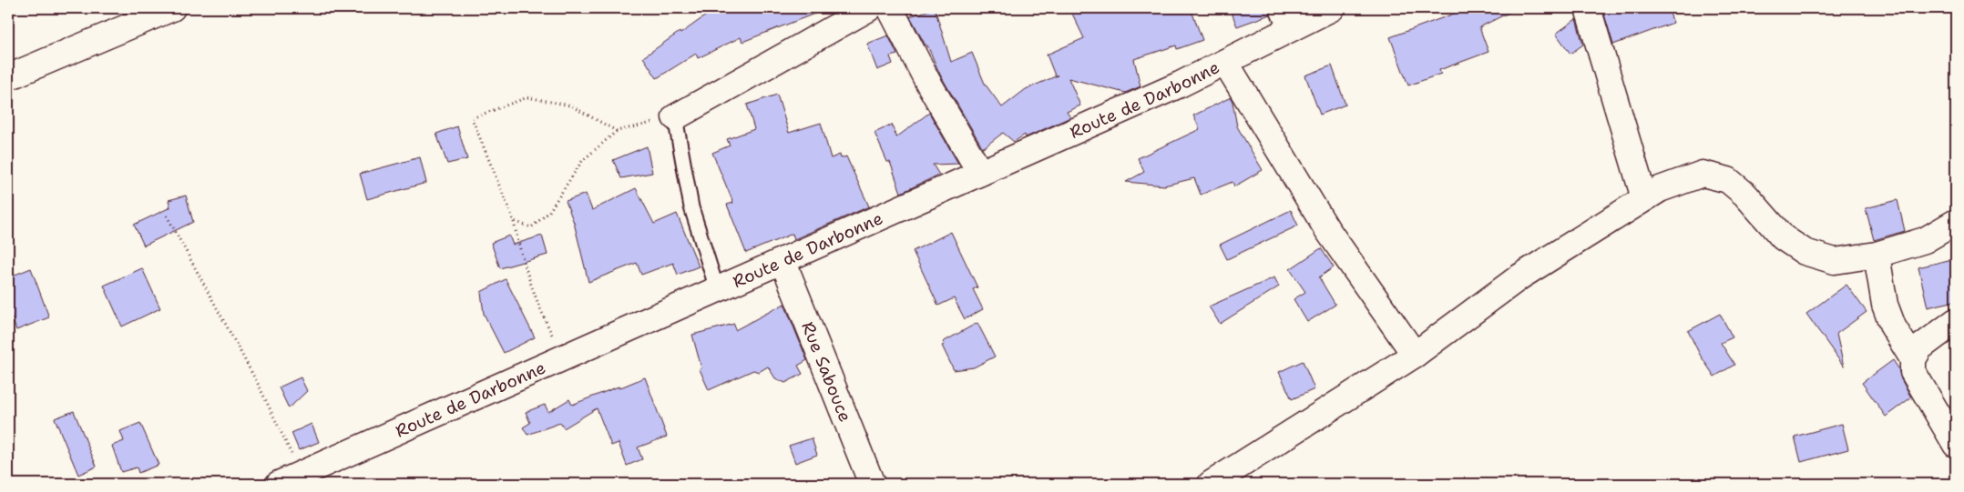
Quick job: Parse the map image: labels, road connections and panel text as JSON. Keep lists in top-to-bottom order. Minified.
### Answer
{"streets":{"street":["Route de Darbonne","Rue Sabouce"]},"crossings":[["Route de Darbonne","Rue Sabouce"]]}
